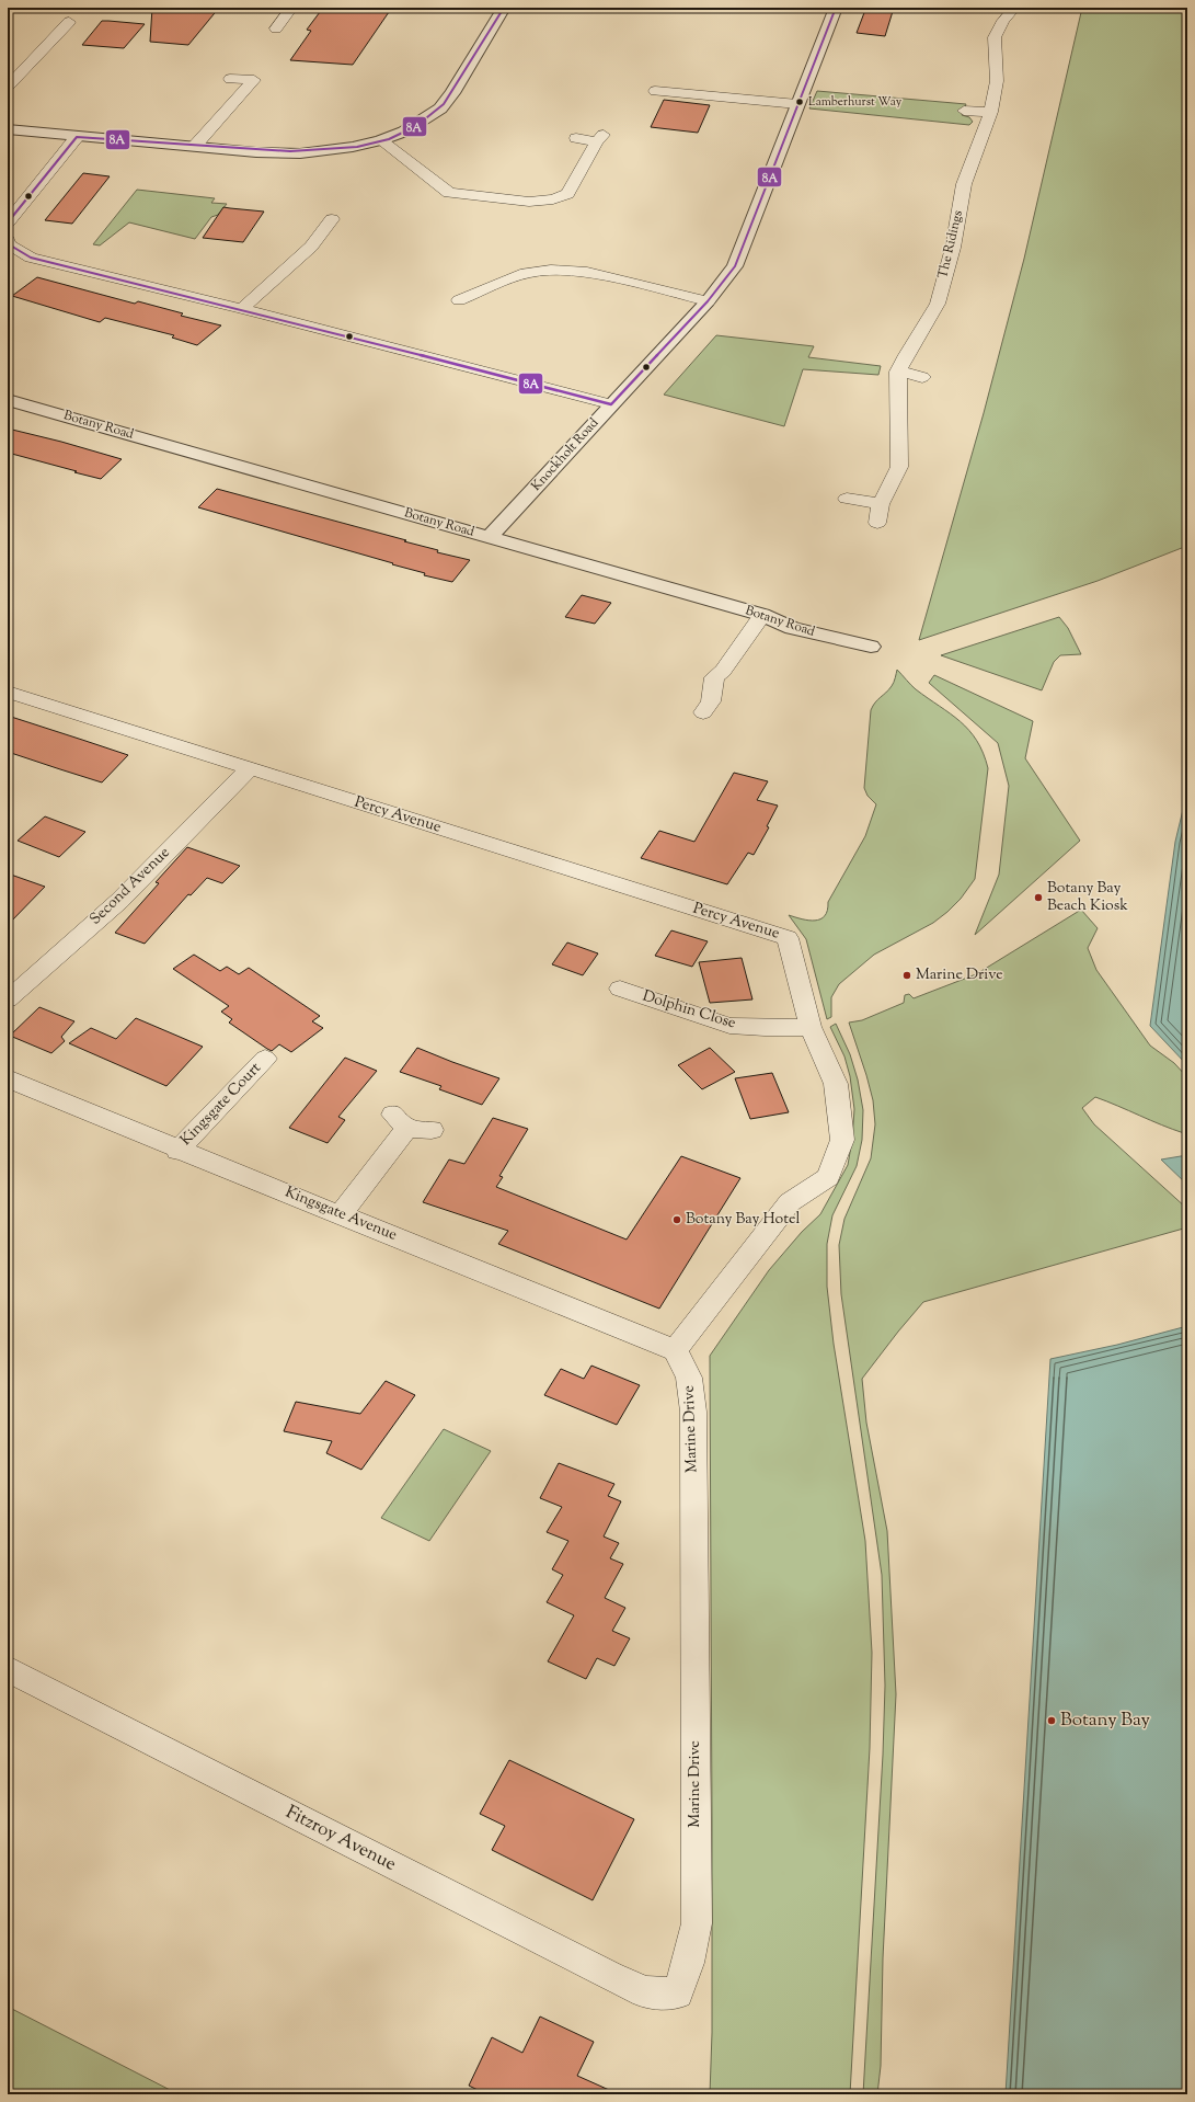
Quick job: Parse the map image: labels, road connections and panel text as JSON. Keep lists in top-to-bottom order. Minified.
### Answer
{"streets":{"street":["The Ridings","Botany Road","Knockholt Road","Percy Avenue","Second Avenue","Dolphin Close","Kingsgate Court","Kingsgate Avenue","Marine Drive","Fitzroy Avenue"]},"crossings":[["Botany Road","Knockholt Road"],["Percy Avenue","Second Avenue"],["Percy Avenue","Dolphin Close"],["Kingsgate Court","Kingsgate Avenue"],["Kingsgate Avenue","Marine Drive"],["Marine Drive","Fitzroy Avenue"]],"places":["Lamberhurst Way","Botany Bay Beach Kiosk","Marine Drive","Botany Bay Hotel","Botany Bay"],"lines":["transit line 8A"]}
